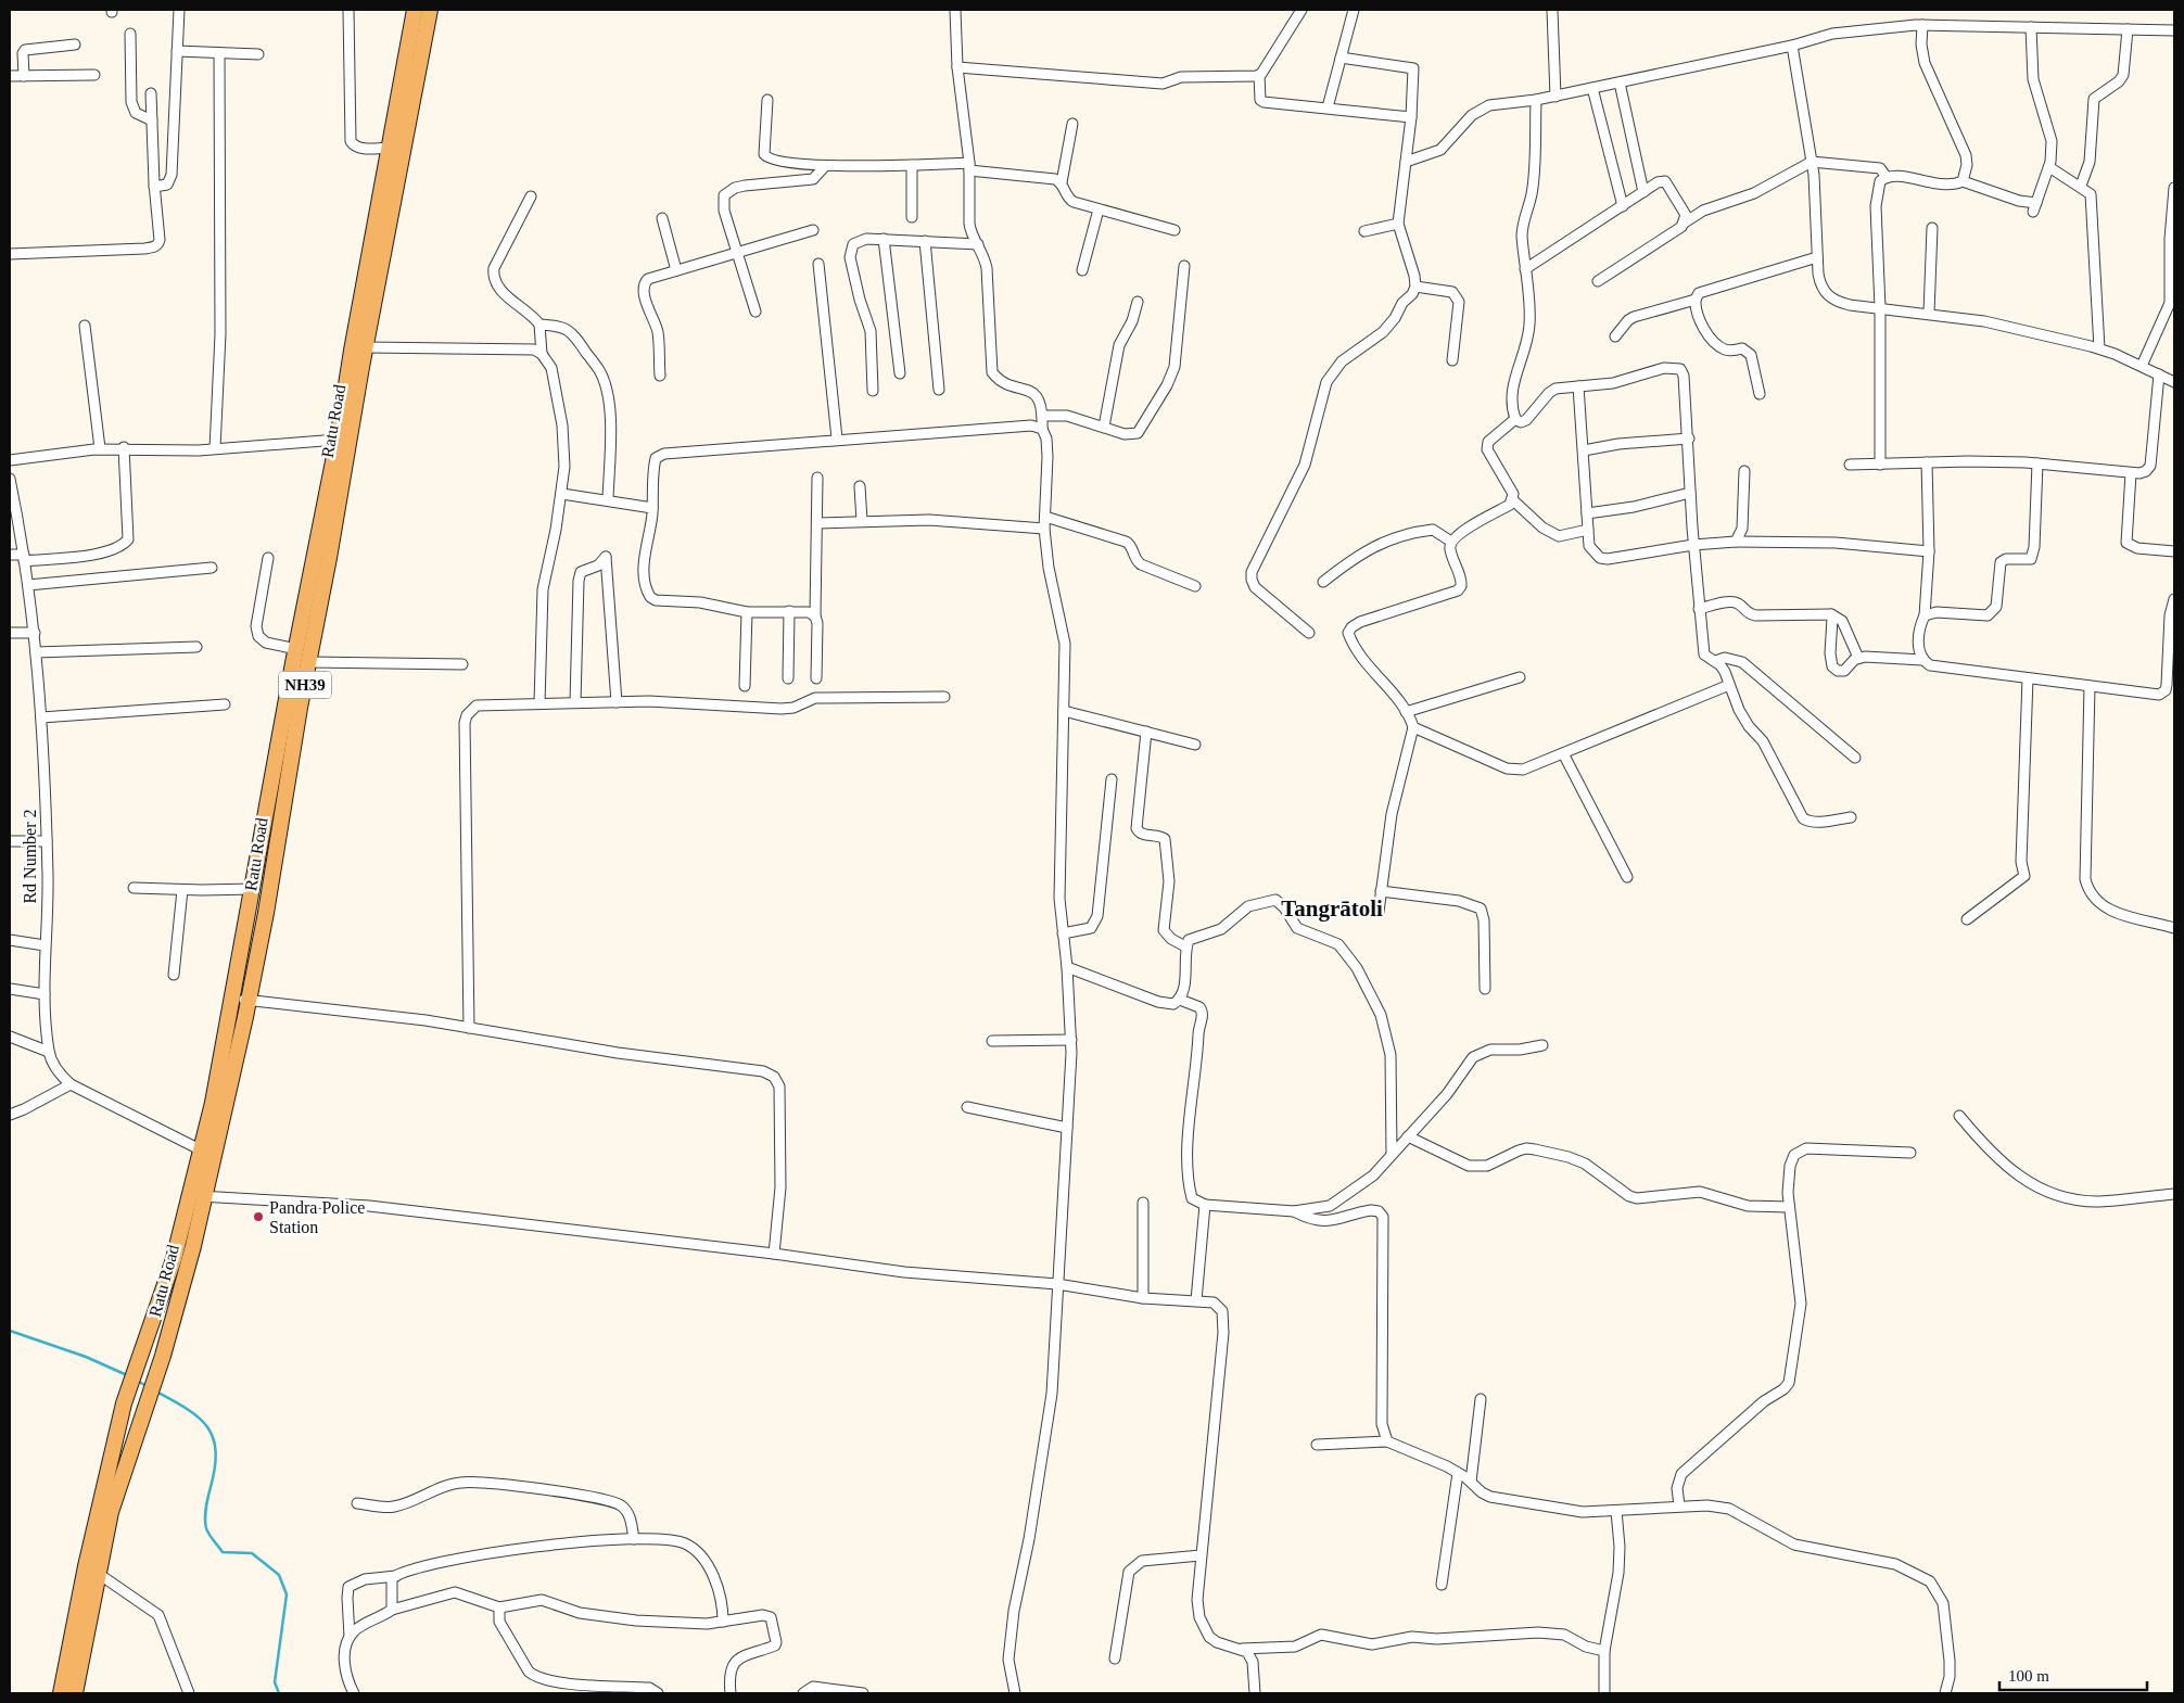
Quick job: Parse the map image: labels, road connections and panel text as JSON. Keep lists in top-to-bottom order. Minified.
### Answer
{"streets":{"main road":["Ratu Road","NH39"],"street":["Rd Number 2"]},"crossings":[["Ratu Road","Rd Number 2"]],"districts":["Tangrātoli"],"places":["Pandra Police Station"],"scale_bar":"100 m"}
